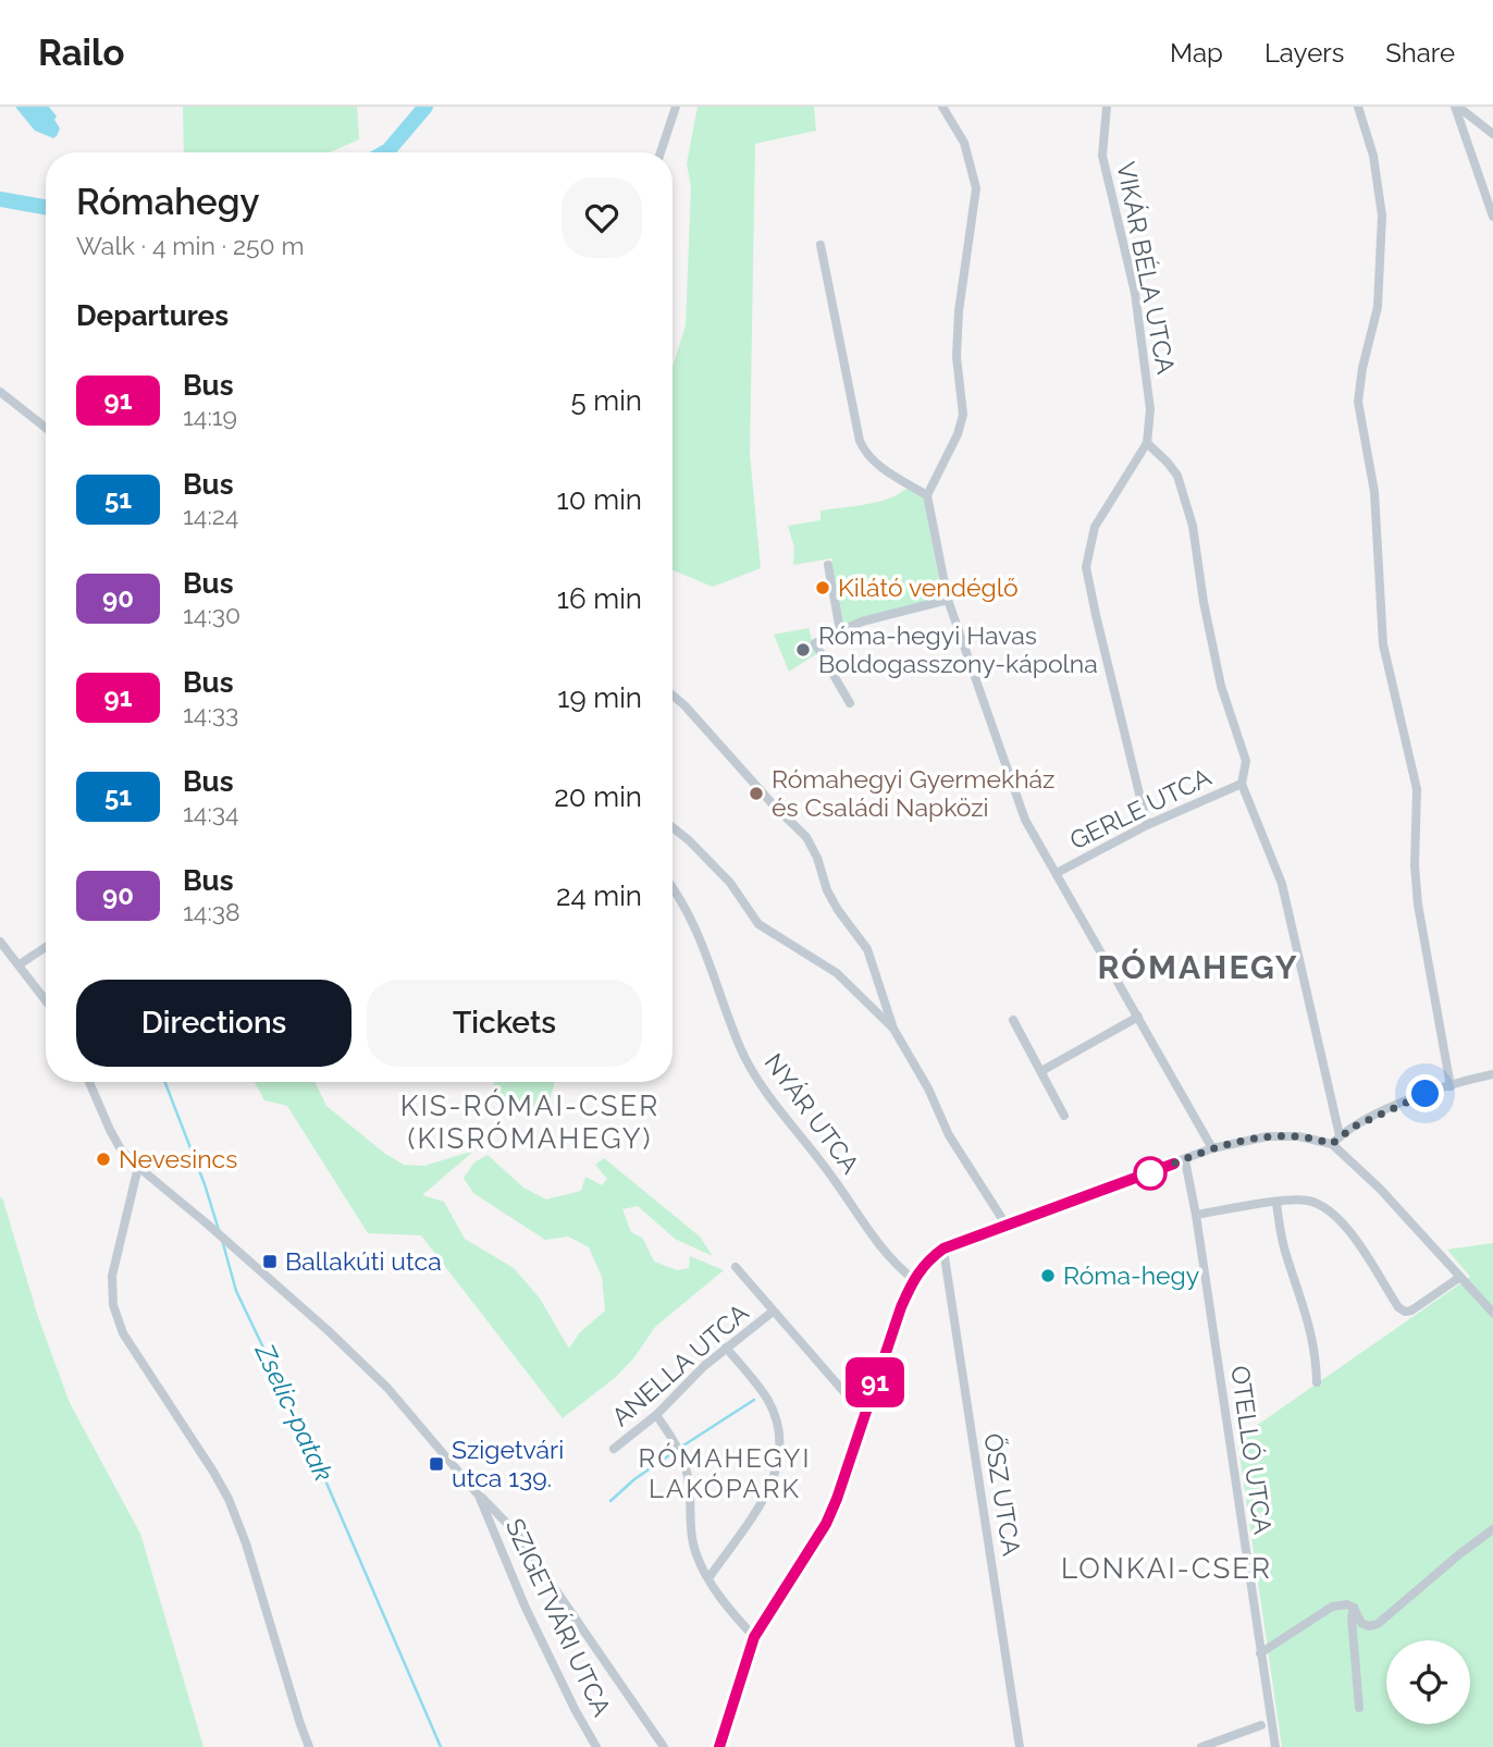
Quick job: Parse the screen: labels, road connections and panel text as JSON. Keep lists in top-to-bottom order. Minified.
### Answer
{"streets":{"street":["VIKÁR BÉLA UTCA","GERLE UTCA","NYÁR UTCA","ANELLA UTCA","OTELLÓ UTCA","ŐSZ UTCA","SZIGETVÁRI UTCA"]},"crossings":[["VIKÁR BÉLA UTCA","GERLE UTCA"]],"districts":["RÓMAHEGY","KIS-RÓMAI-CSER (KISRÓMAHEGY)","RÓMAHEGYI LAKÓPARK","LONKAI-CSER"],"water":["Zselic-patak"],"places":{"other":["Kilátó vendéglő","Róma-hegyi Havas Boldogasszony-kápolna","Rómahegyi Gyermekház és Családi Napközi","Nevesincs","Róma-hegy"],"transit":["Ballakúti utca","Szigetvári utca 139."]},"lines":["bus line 91"],"page":{"header":"Railo","nav":["Map","Layers","Share"],"on_map":"91","heading":[["Rómahegy","Walk · 4 min · 250 m"],"Departures"],"list":[{"mark":"91","name":"Bus","note":"14:19","value":"5 min"},{"mark":"51","name":"Bus","note":"14:24","value":"10 min"},{"mark":"90","name":"Bus","note":"14:30","value":"16 min"},{"mark":"91","name":"Bus","note":"14:33","value":"19 min"},{"mark":"51","name":"Bus","note":"14:34","value":"20 min"},{"mark":"90","name":"Bus","note":"14:38","value":"24 min"}],"buttons":["Directions","Tickets"]}}
